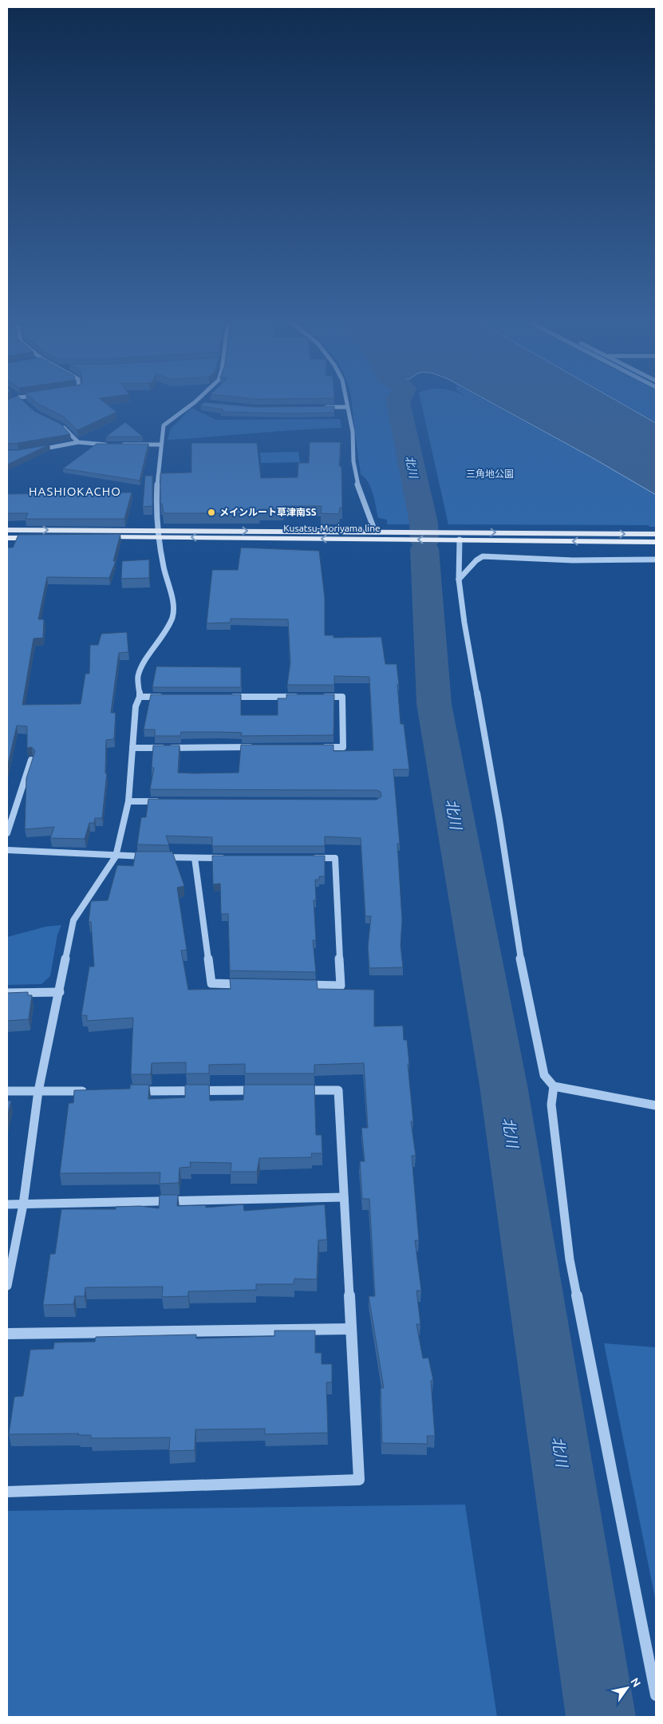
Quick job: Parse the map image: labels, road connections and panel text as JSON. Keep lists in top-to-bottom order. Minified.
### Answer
{"streets":{"main road":["Kusatsu-Moriyama line"]},"districts":["HASHIOKACHO"],"water":["北川"],"parks":["三角地公園"],"places":["メインルート草津南SS"],"north":"top right"}
